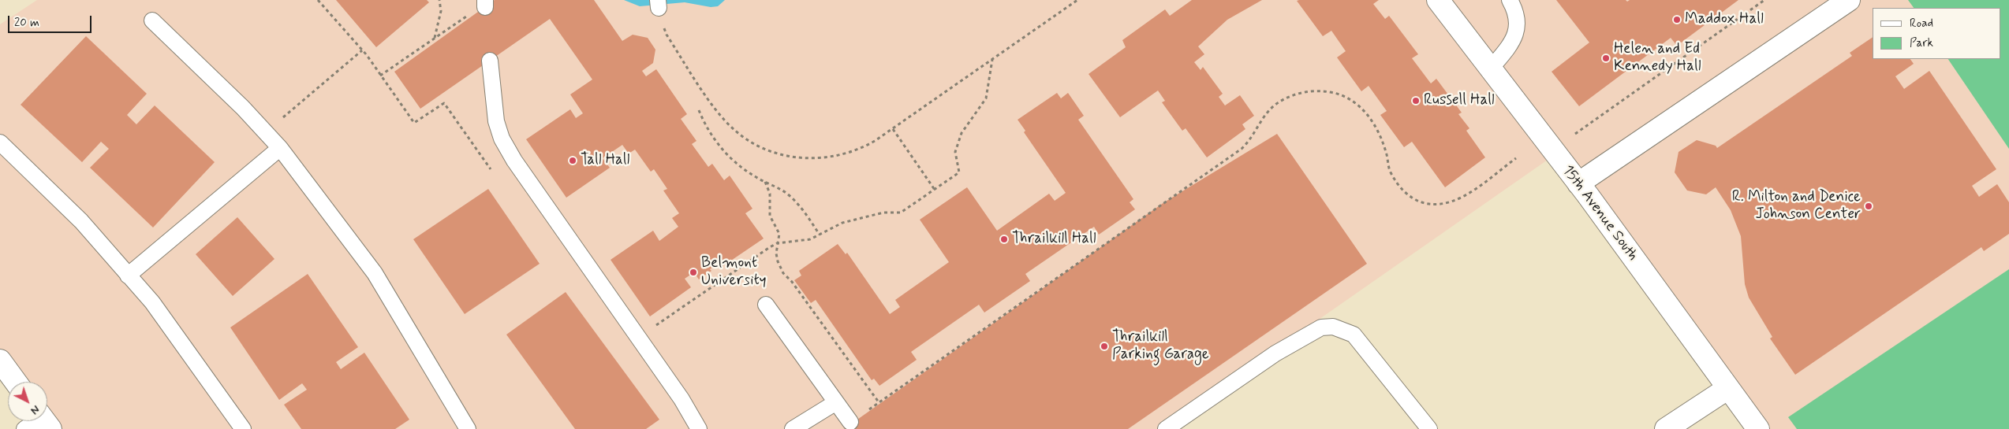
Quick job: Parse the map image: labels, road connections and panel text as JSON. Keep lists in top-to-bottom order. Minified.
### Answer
{"streets":{"street":["15th Avenue South"]},"places":["Maddox Hall","Helen and Ed Kennedy Hall","Russell Hall","Tall Hall","R. Milton and Denice Johnson Center","Thrailkill Hall","Belmont University","Thrailkill Parking Garage"],"legend":["Road","Park"],"scale_bar":"20 m","north":"bottom right"}
